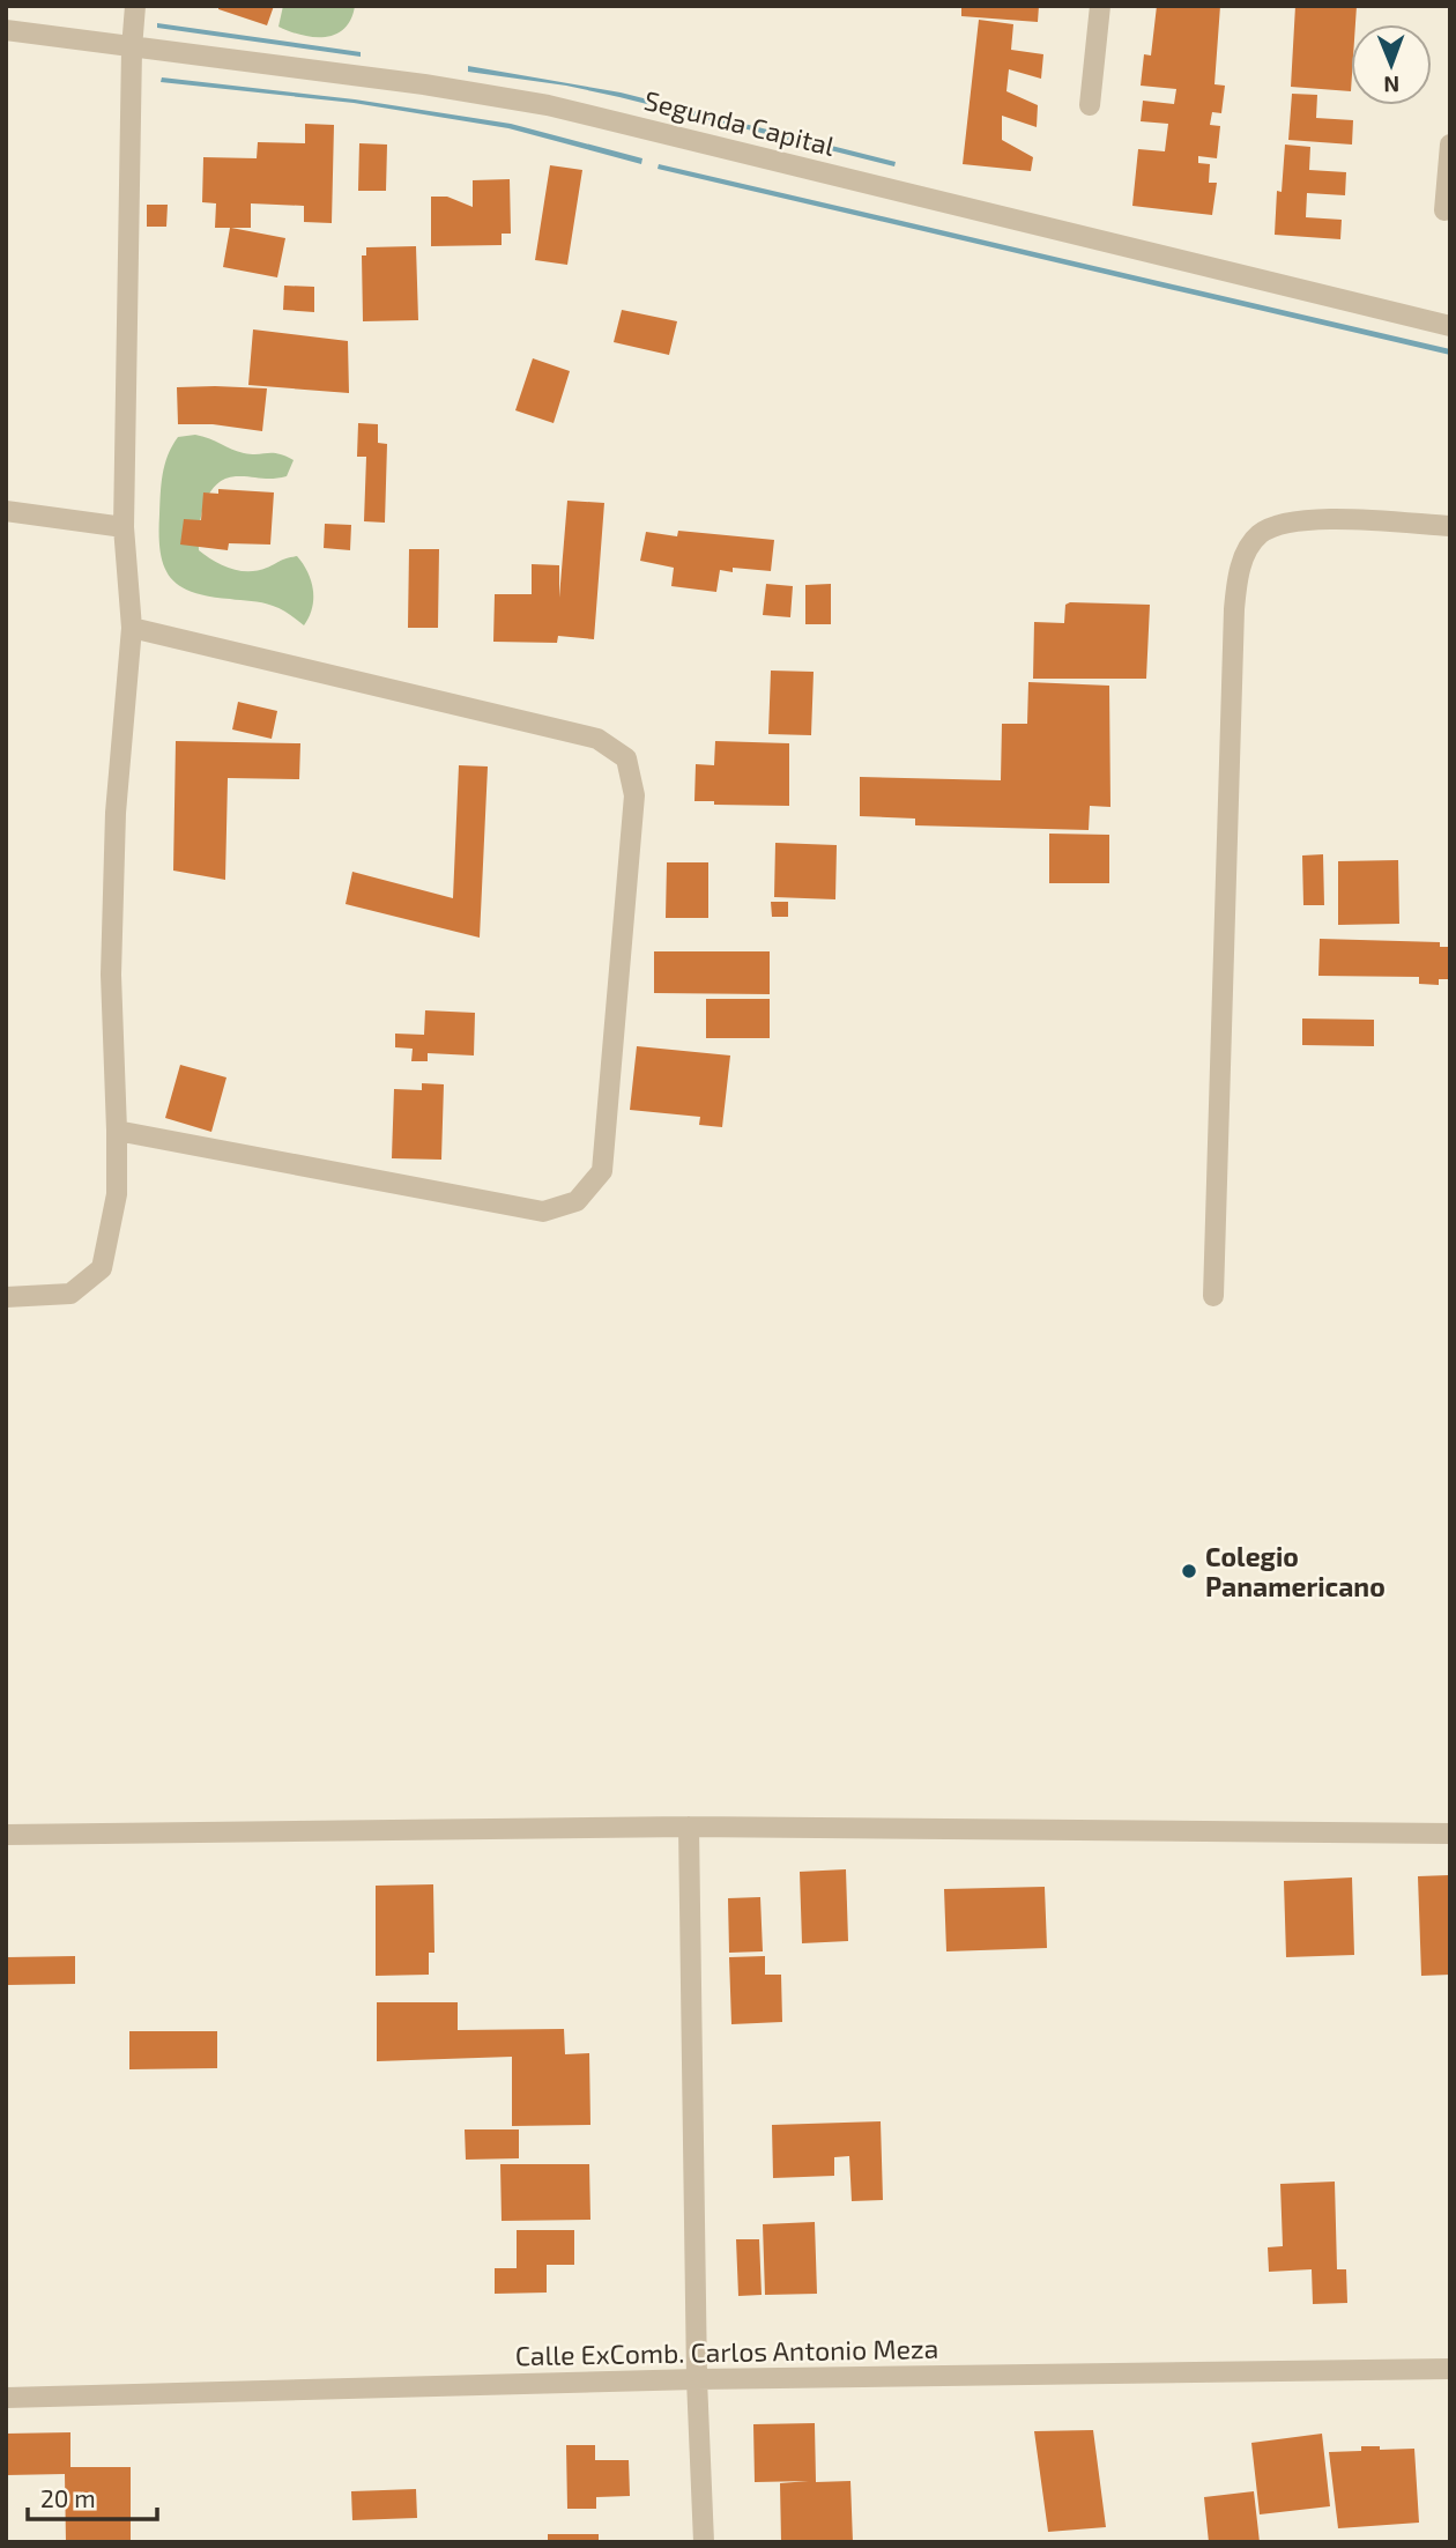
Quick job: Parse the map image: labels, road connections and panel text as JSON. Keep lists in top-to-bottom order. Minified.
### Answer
{"streets":{"street":["Segunda Capital","Calle ExComb. Carlos Antonio Meza"]},"places":["Colegio Panamericano"],"scale_bar":"20 m","north":"bottom"}
